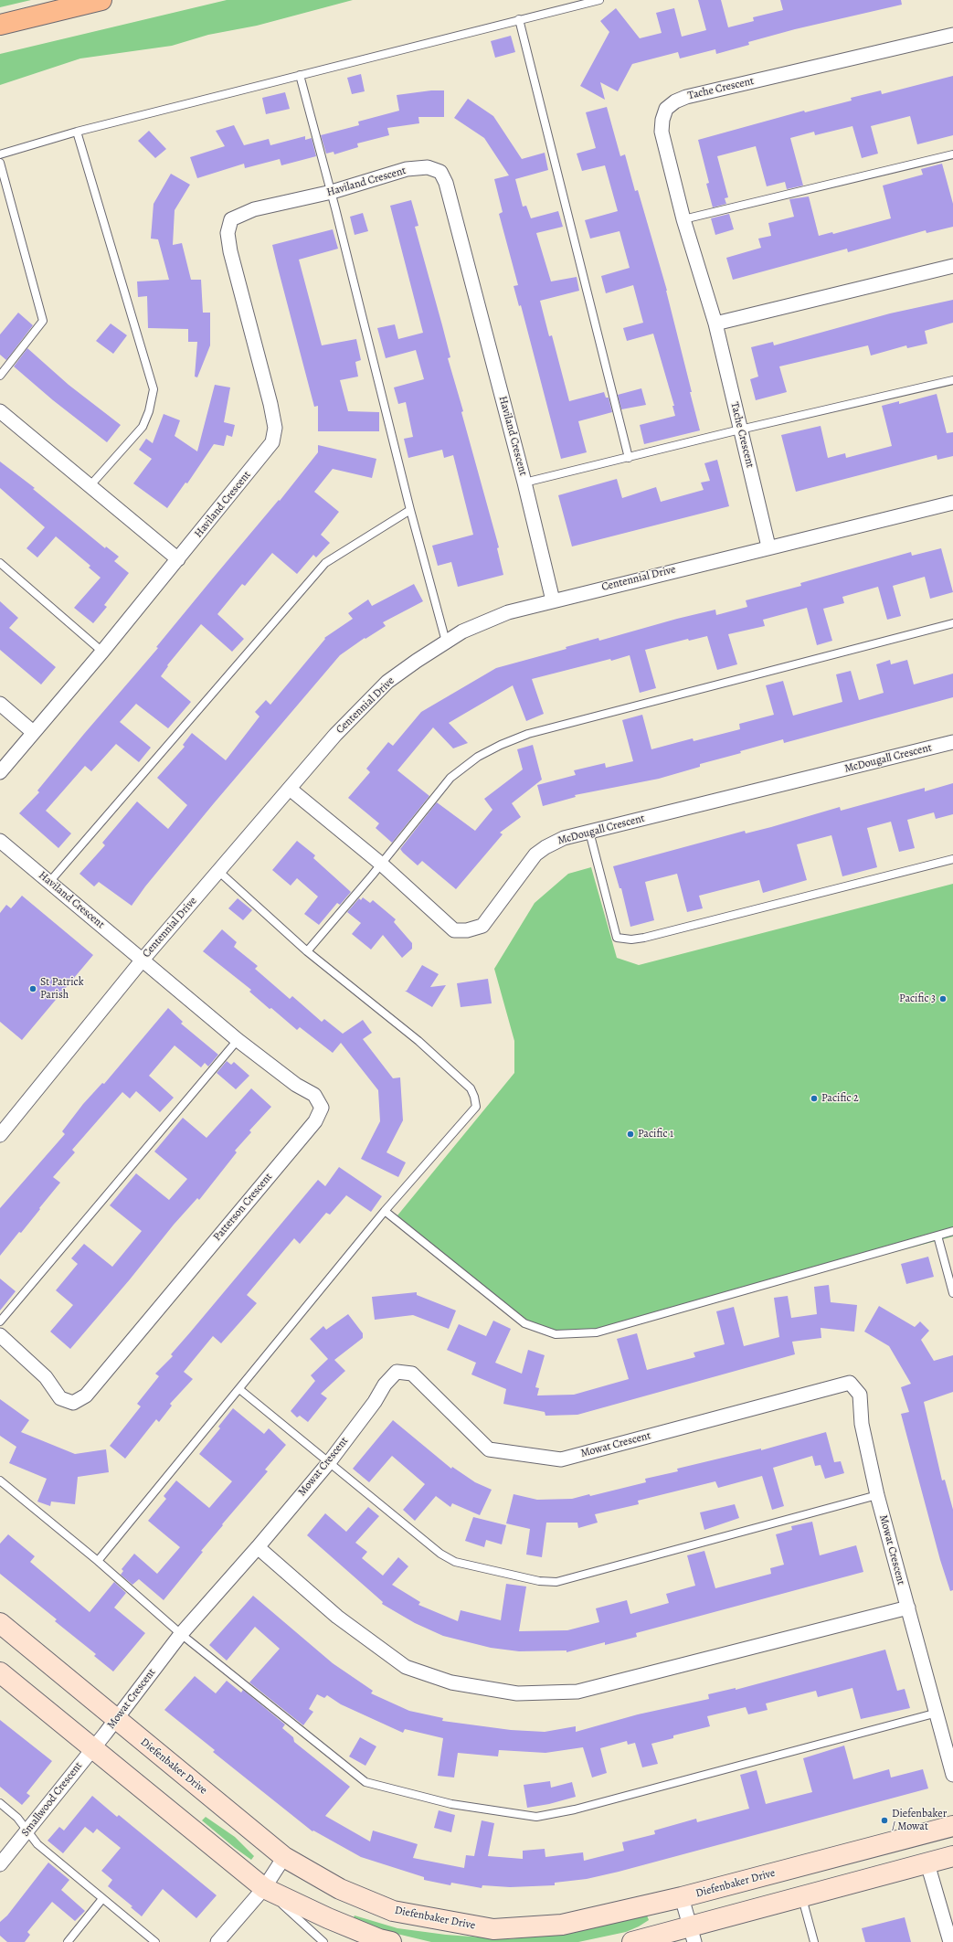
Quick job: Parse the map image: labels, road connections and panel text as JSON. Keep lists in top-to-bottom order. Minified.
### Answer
{"streets":{"street":["Tache Crescent","Haviland Crescent","Centennial Drive","McDougall Crescent","Patterson Crescent","Mowat Crescent","Diefenbaker Drive","Smallwood Crescent"]},"crossings":[["Tache Crescent","Centennial Drive"],["Haviland Crescent","Centennial Drive"],["Haviland Crescent","Patterson Crescent"],["Centennial Drive","McDougall Crescent"],["Centennial Drive","Patterson Crescent"],["Mowat Crescent","Diefenbaker Drive"],["Mowat Crescent","Smallwood Crescent"],["Diefenbaker Drive","Smallwood Crescent"]],"places":["St Patrick Parish","Pacific 3","Pacific 2","Pacific 1","Diefenbaker / Mowat"]}
